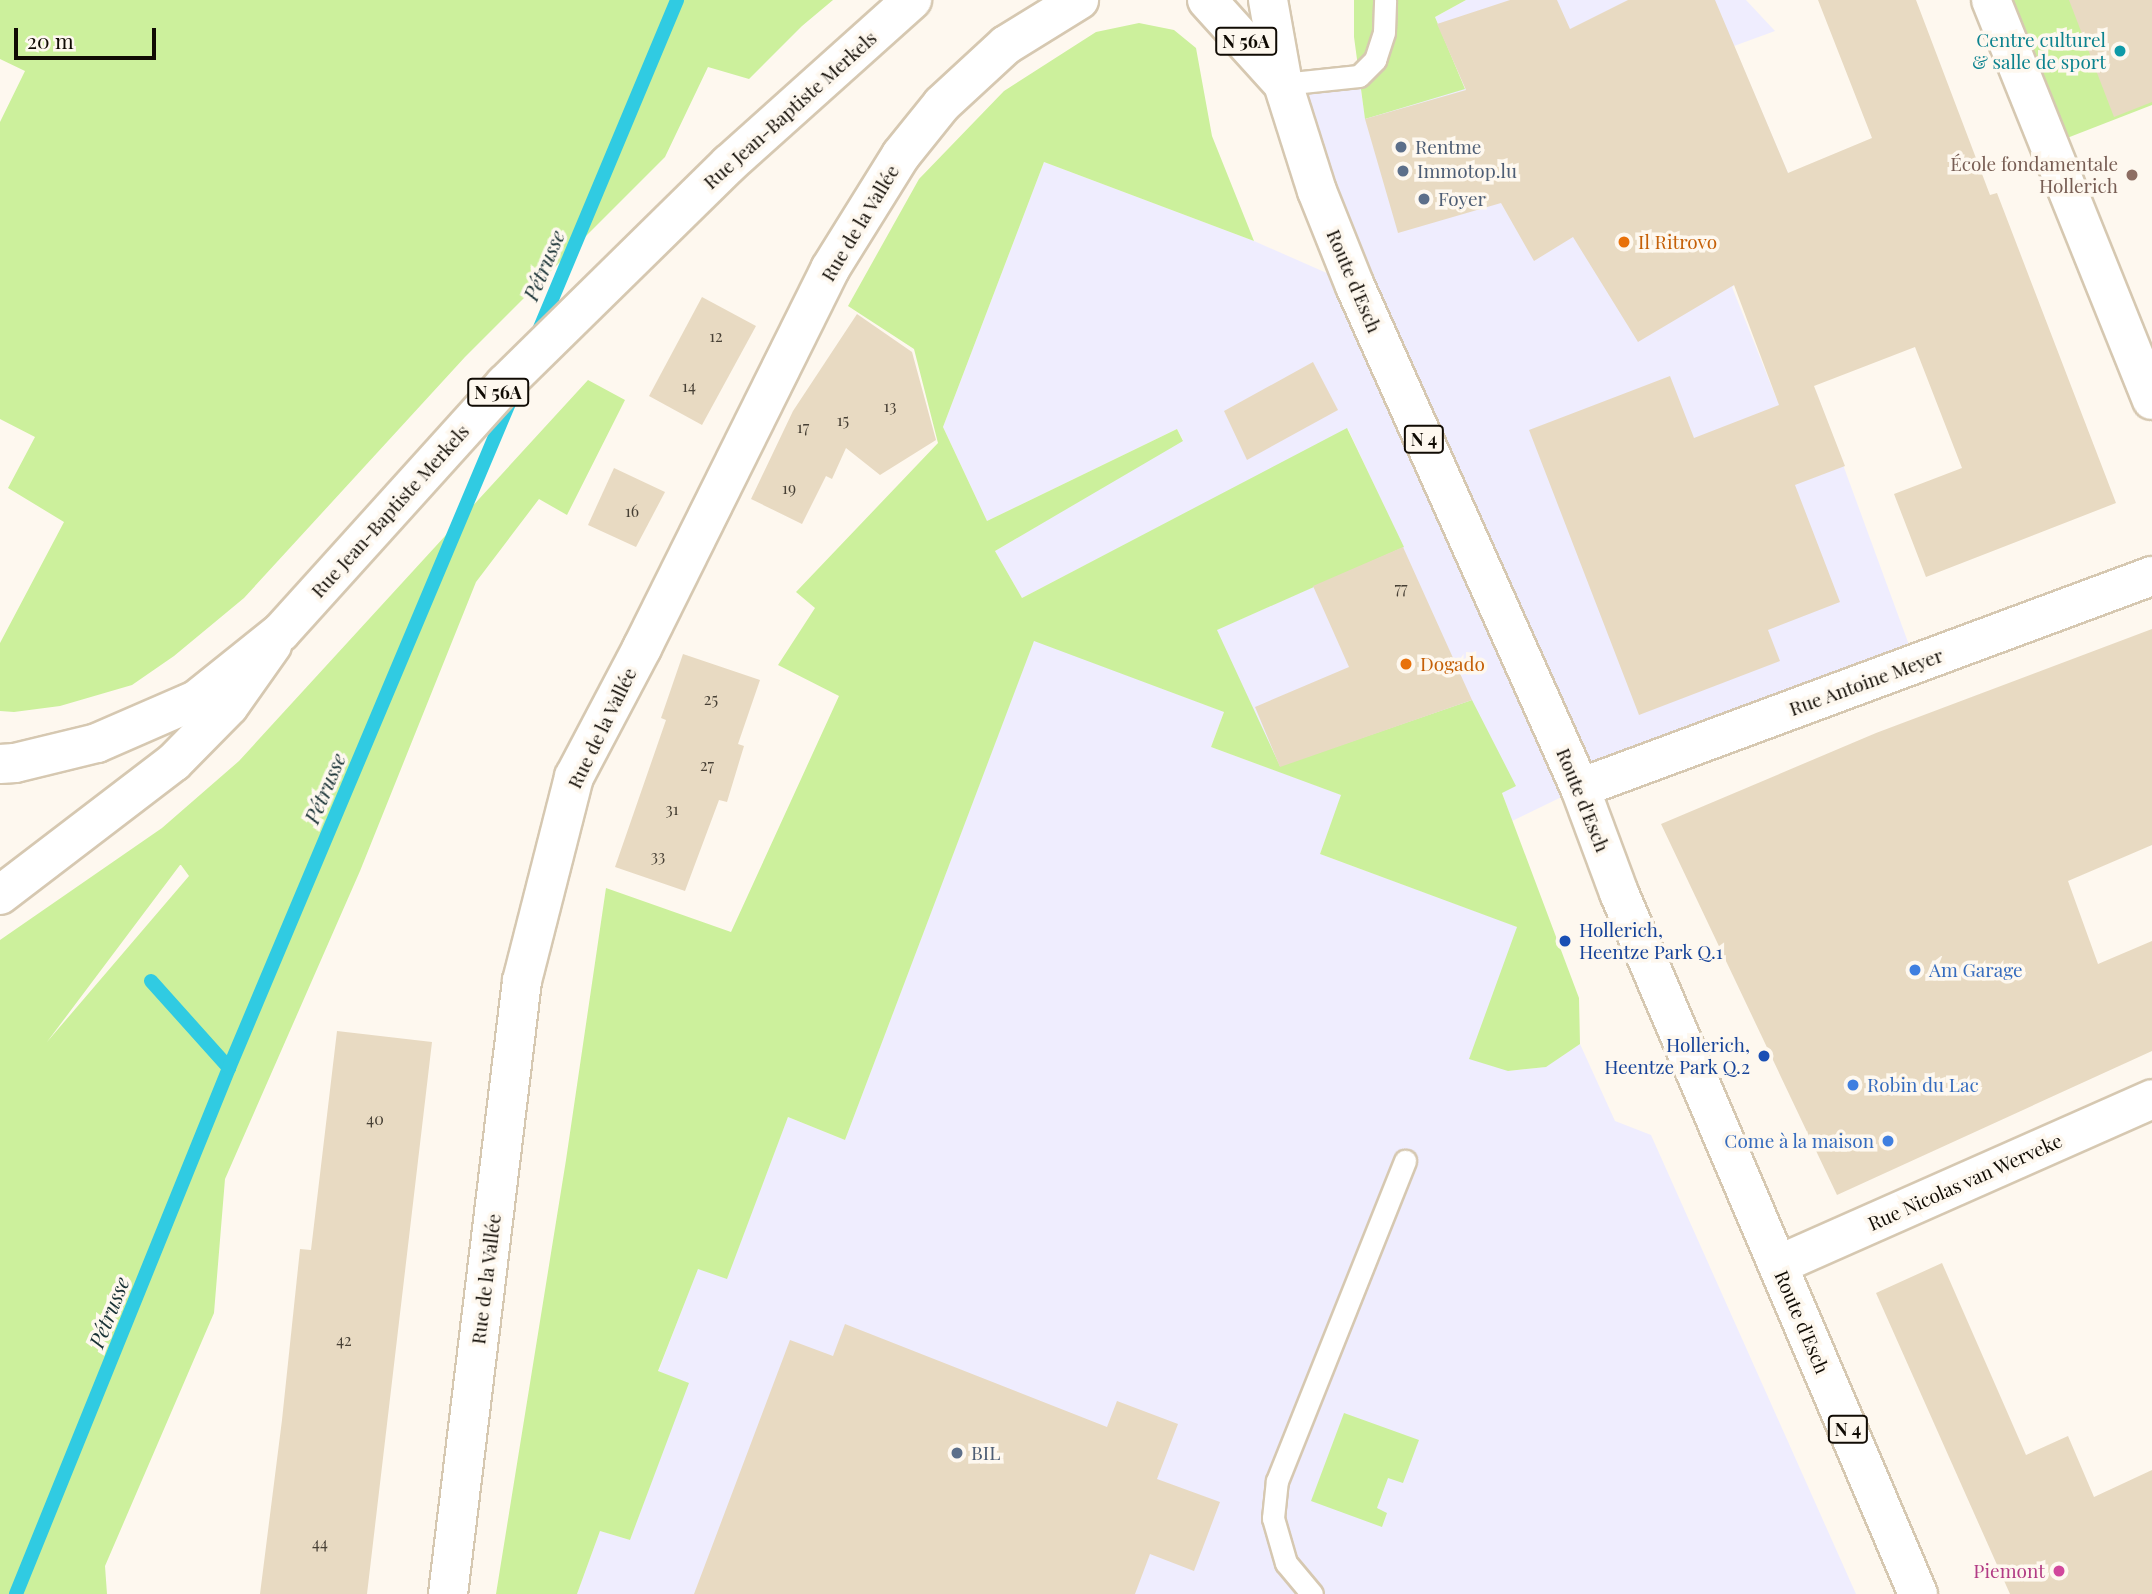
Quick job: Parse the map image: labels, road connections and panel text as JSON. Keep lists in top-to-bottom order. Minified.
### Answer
{"streets":{"main road":["N 56A","Rue Jean-Baptiste Merkels","Rue de la Vallée","Route d'Esch","N 4","Rue Antoine Meyer","Rue Nicolas van Werveke"]},"crossings":[["N 56A","Route d'Esch"],["N 56A","N 4"],["Route d'Esch","N 4"],["Route d'Esch","Rue Antoine Meyer"],["Route d'Esch","Rue Nicolas van Werveke"]],"water":["Pétrusse"],"places":["Centre culturel & salle de sport","Rentme","Immotop.lu","École fondamentale Hollerich","Foyer","Il Ritrovo","Dogado","Hollerich, Heentze Park Q.1","Am Garage","Hollerich, Heentze Park Q.2","Robin du Lac","Come à la maison","BIL","Piemont"],"house_numbers":["12","14","13","15","17","19","16","77","25","27","31","33","40","42","44"],"scale_bar":"20 m"}
